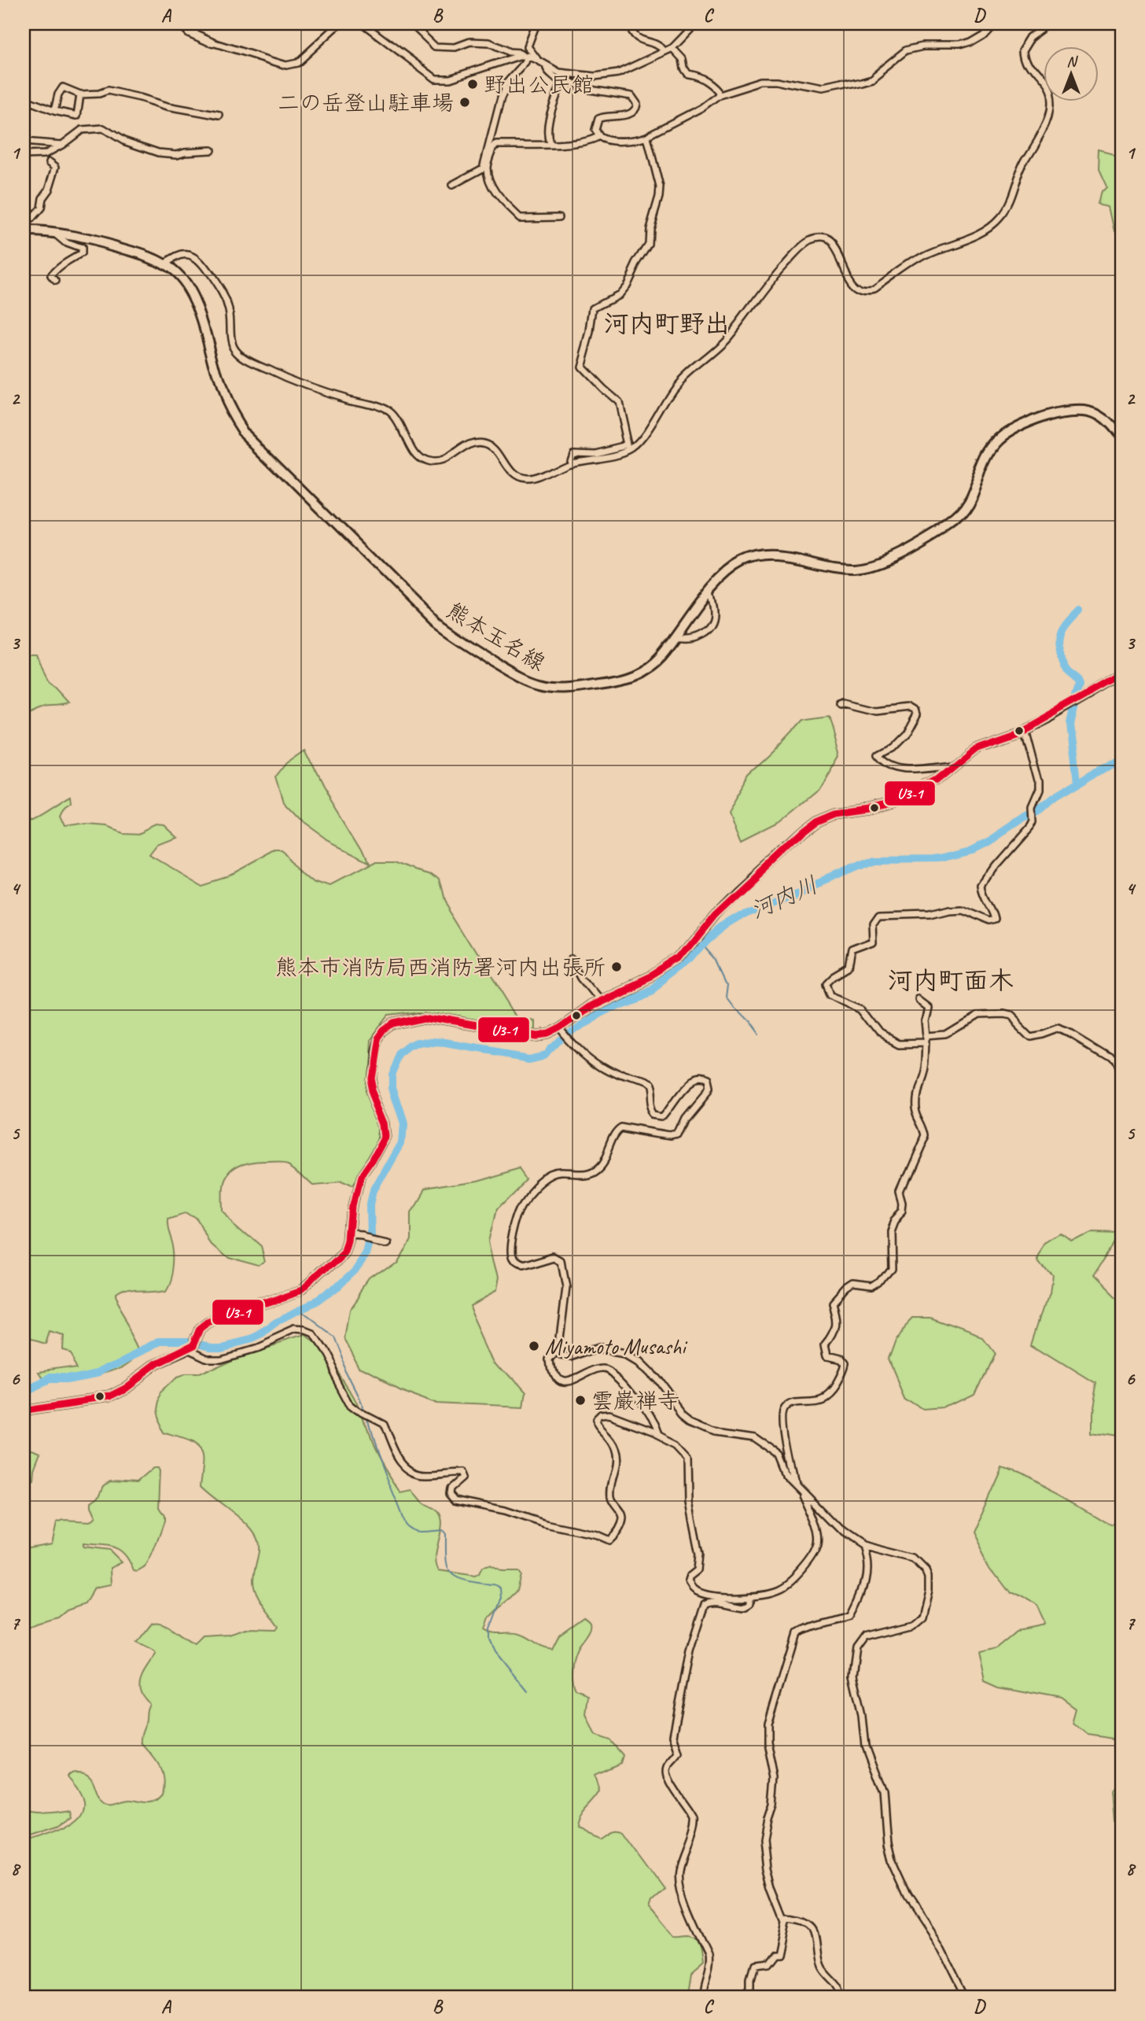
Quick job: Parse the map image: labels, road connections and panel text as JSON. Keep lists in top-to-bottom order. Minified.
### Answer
{"streets":{"main road":["熊本玉名線"]},"districts":["河内町野出","河内町面木"],"water":["河内川"],"places":["野出公民館","二の岳登山駐車場","熊本市消防局西消防署河内出張所","Miyamoto Musashi","雲巌禅寺"],"lines":["transit line U3-1"],"north":"top","grid":{"columns":["A","B","C","D"],"rows":["1","2","3","4","5","6","7","8"]}}
